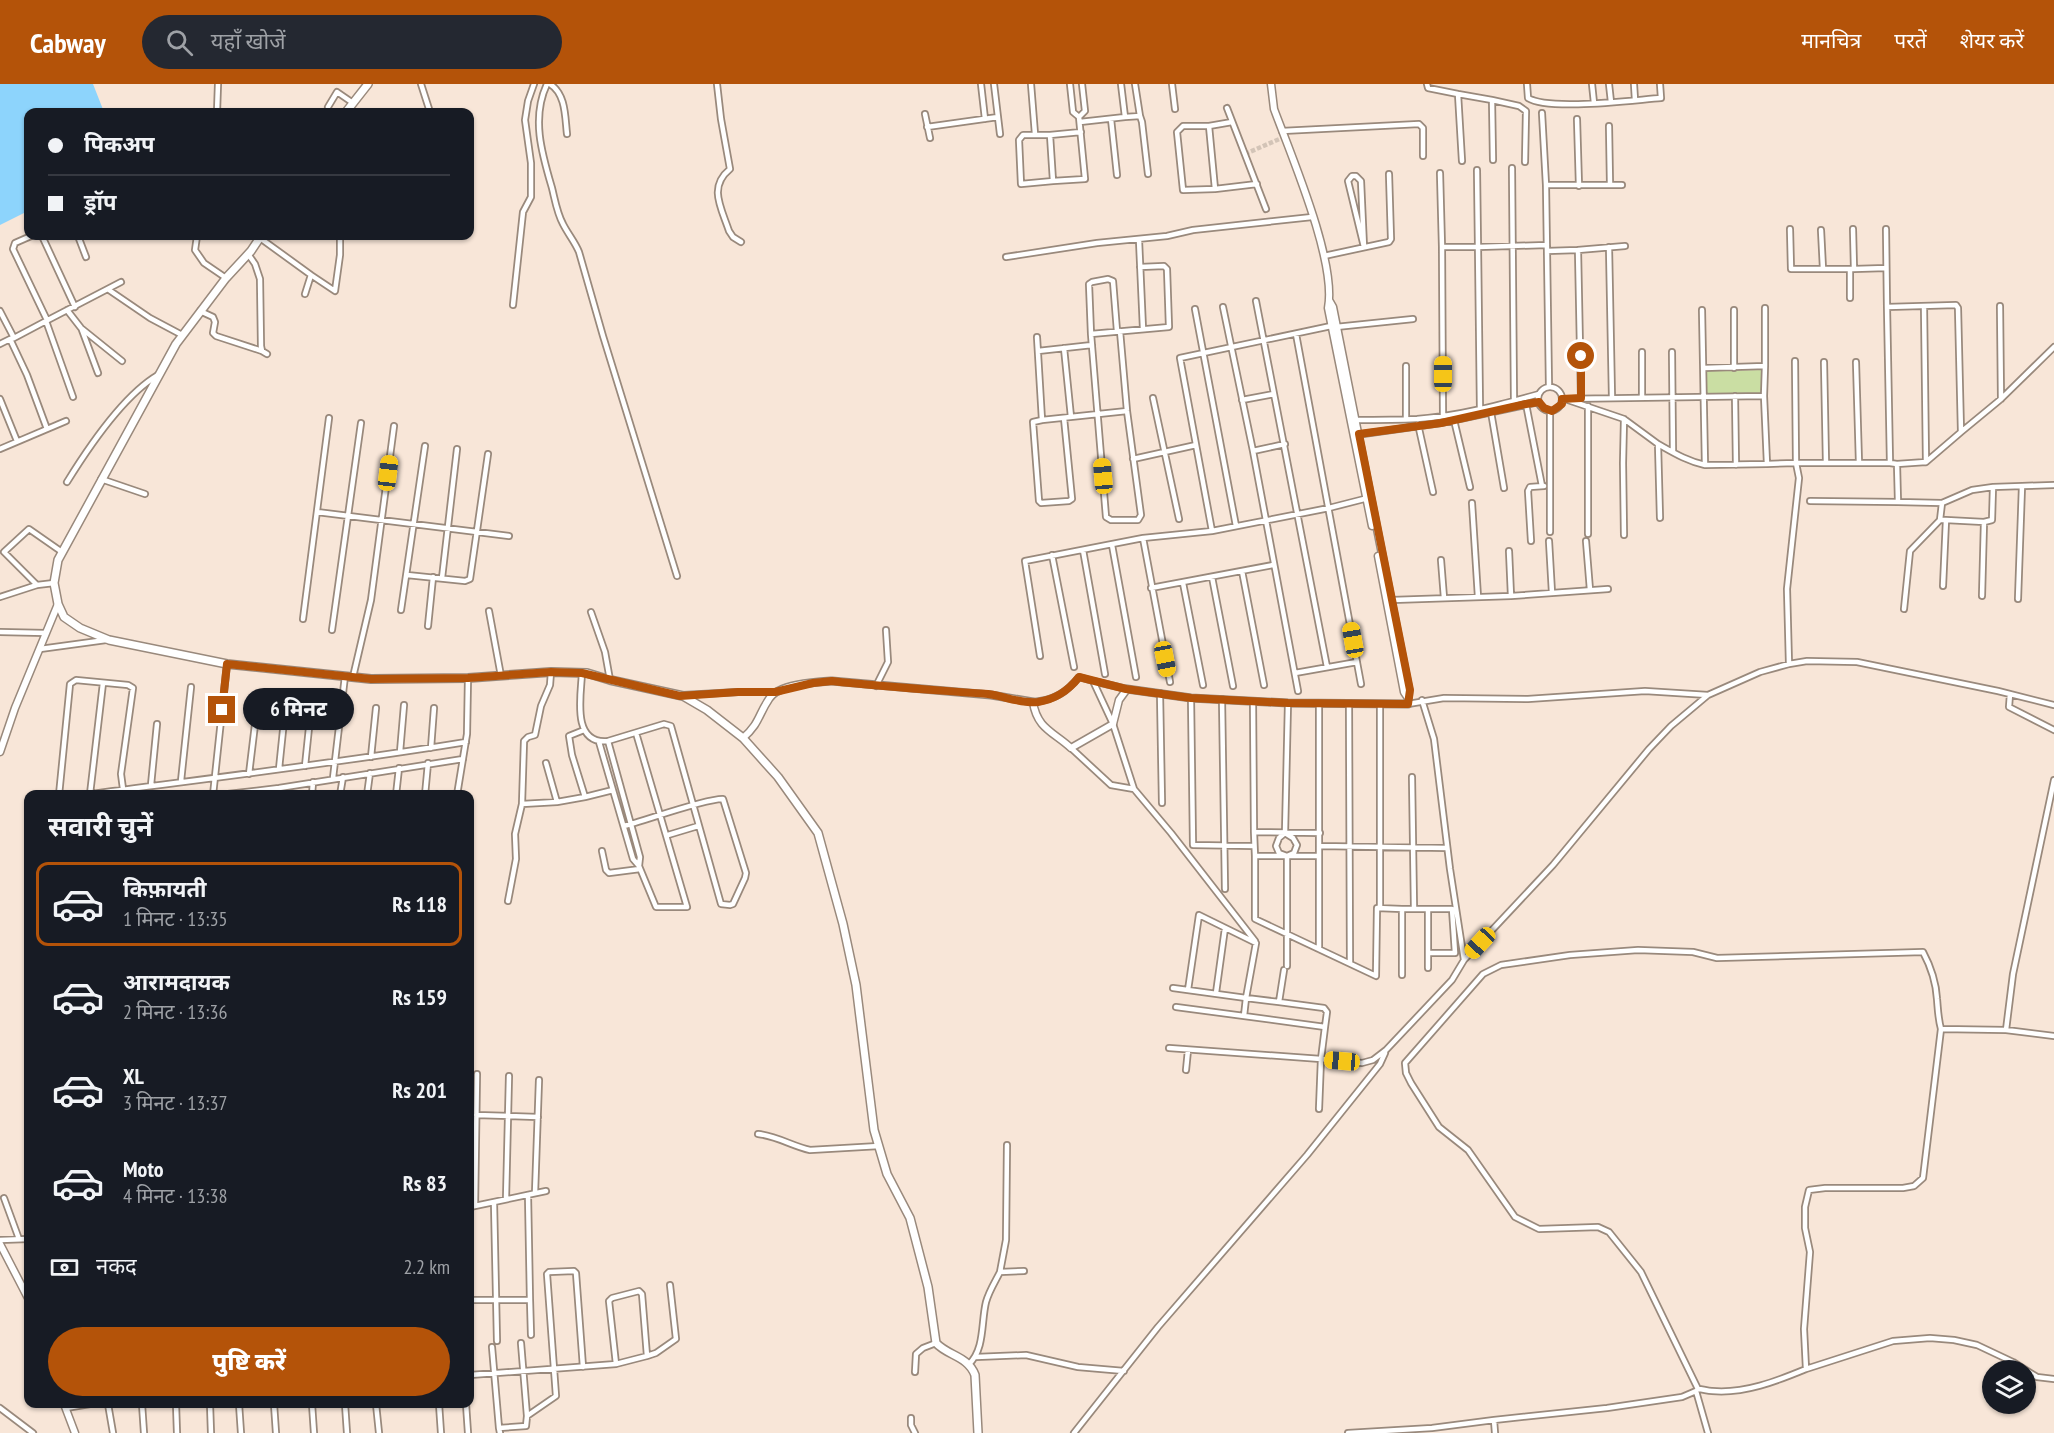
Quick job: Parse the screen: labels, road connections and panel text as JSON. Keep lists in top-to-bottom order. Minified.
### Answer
{"page":{"header":"Cabway","search":"यहाँ खोजें","nav":["मानचित्र","परतें","शेयर करें"],"banner":["पिकअप","ड्रॉप"],"bubble":"6 मिनट","heading":"सवारी चुनें","list":[{"name":"किफ़ायती","note":"1 मिनट · 13:35","value":"Rs 118"},{"name":"आरामदायक","note":"2 मिनट · 13:36","value":"Rs 159"},{"name":"XL","note":"3 मिनट · 13:37","value":"Rs 201"},{"name":"Moto","note":"4 मिनट · 13:38","value":"Rs 83"}],"pay":["नकद","2.2 km"],"buttons":"पुष्टि करें"}}
